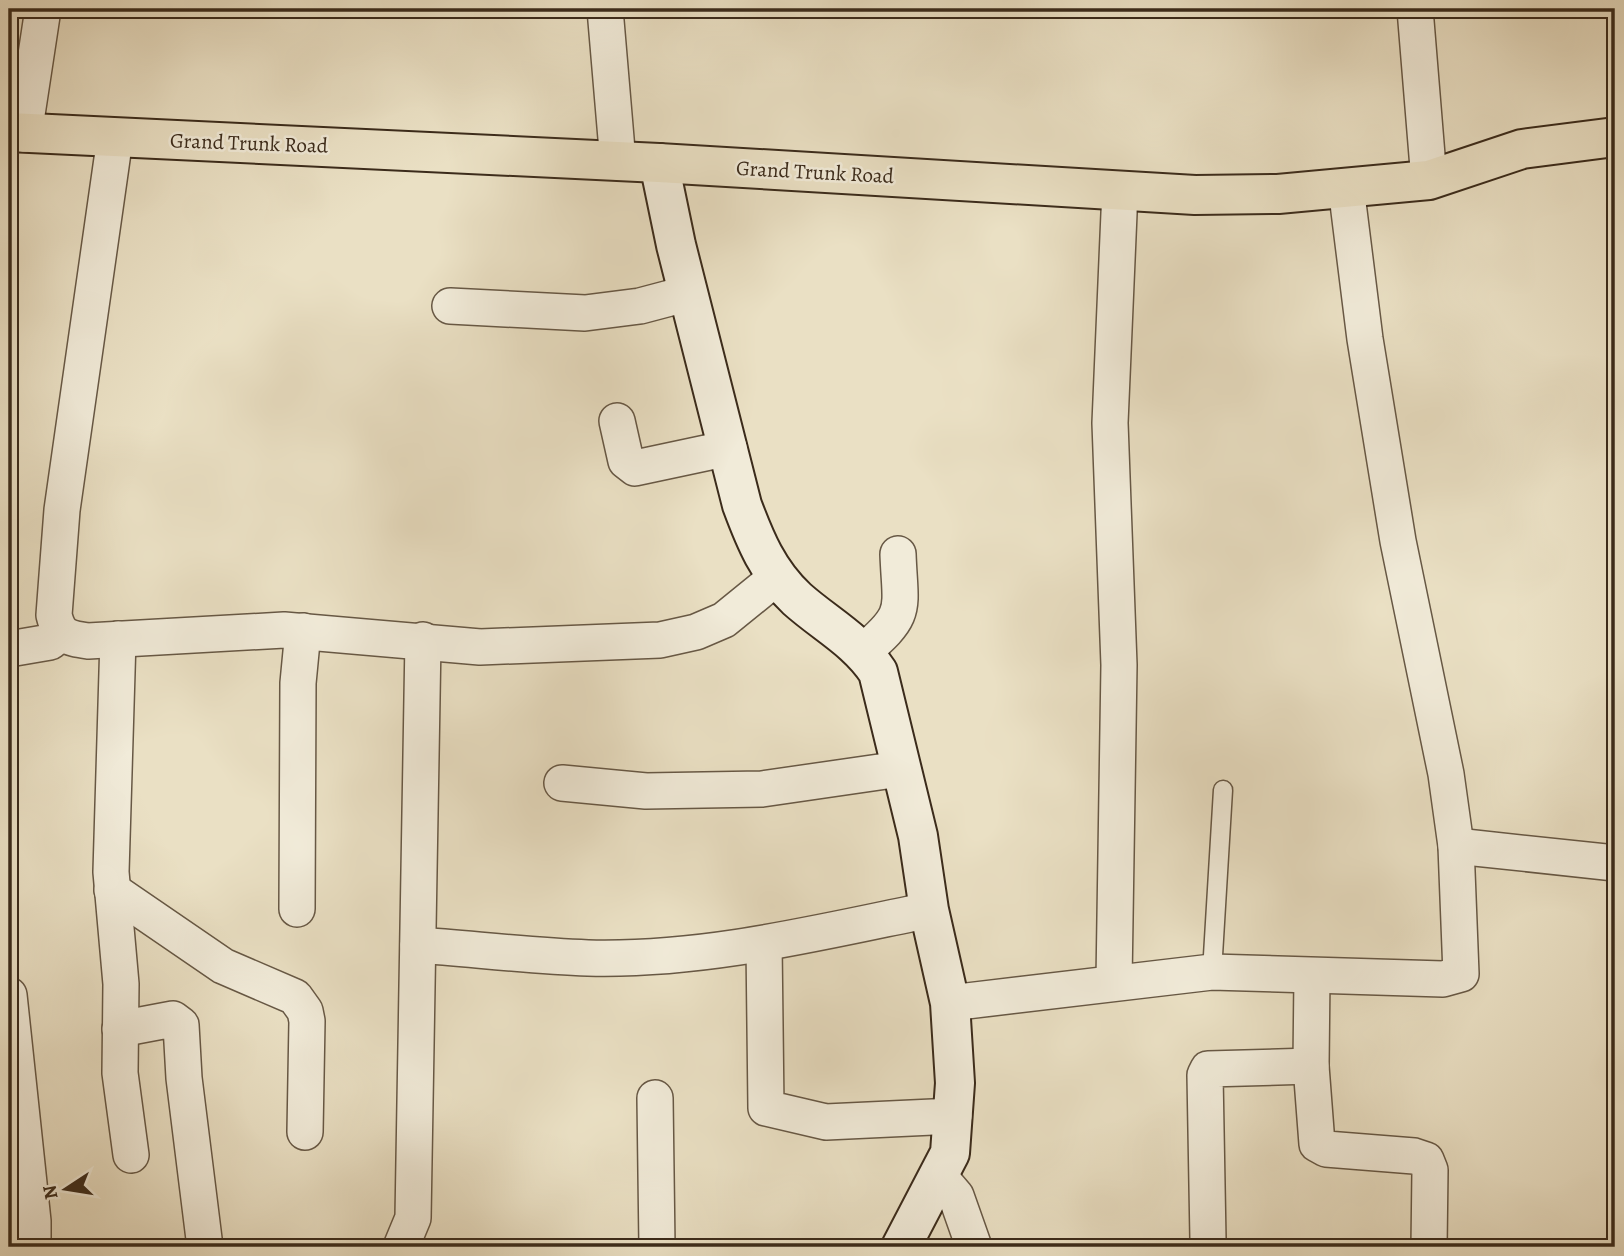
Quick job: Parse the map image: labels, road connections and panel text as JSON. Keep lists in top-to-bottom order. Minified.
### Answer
{"streets":{"main road":["Grand Trunk Road"]},"north":"left"}
